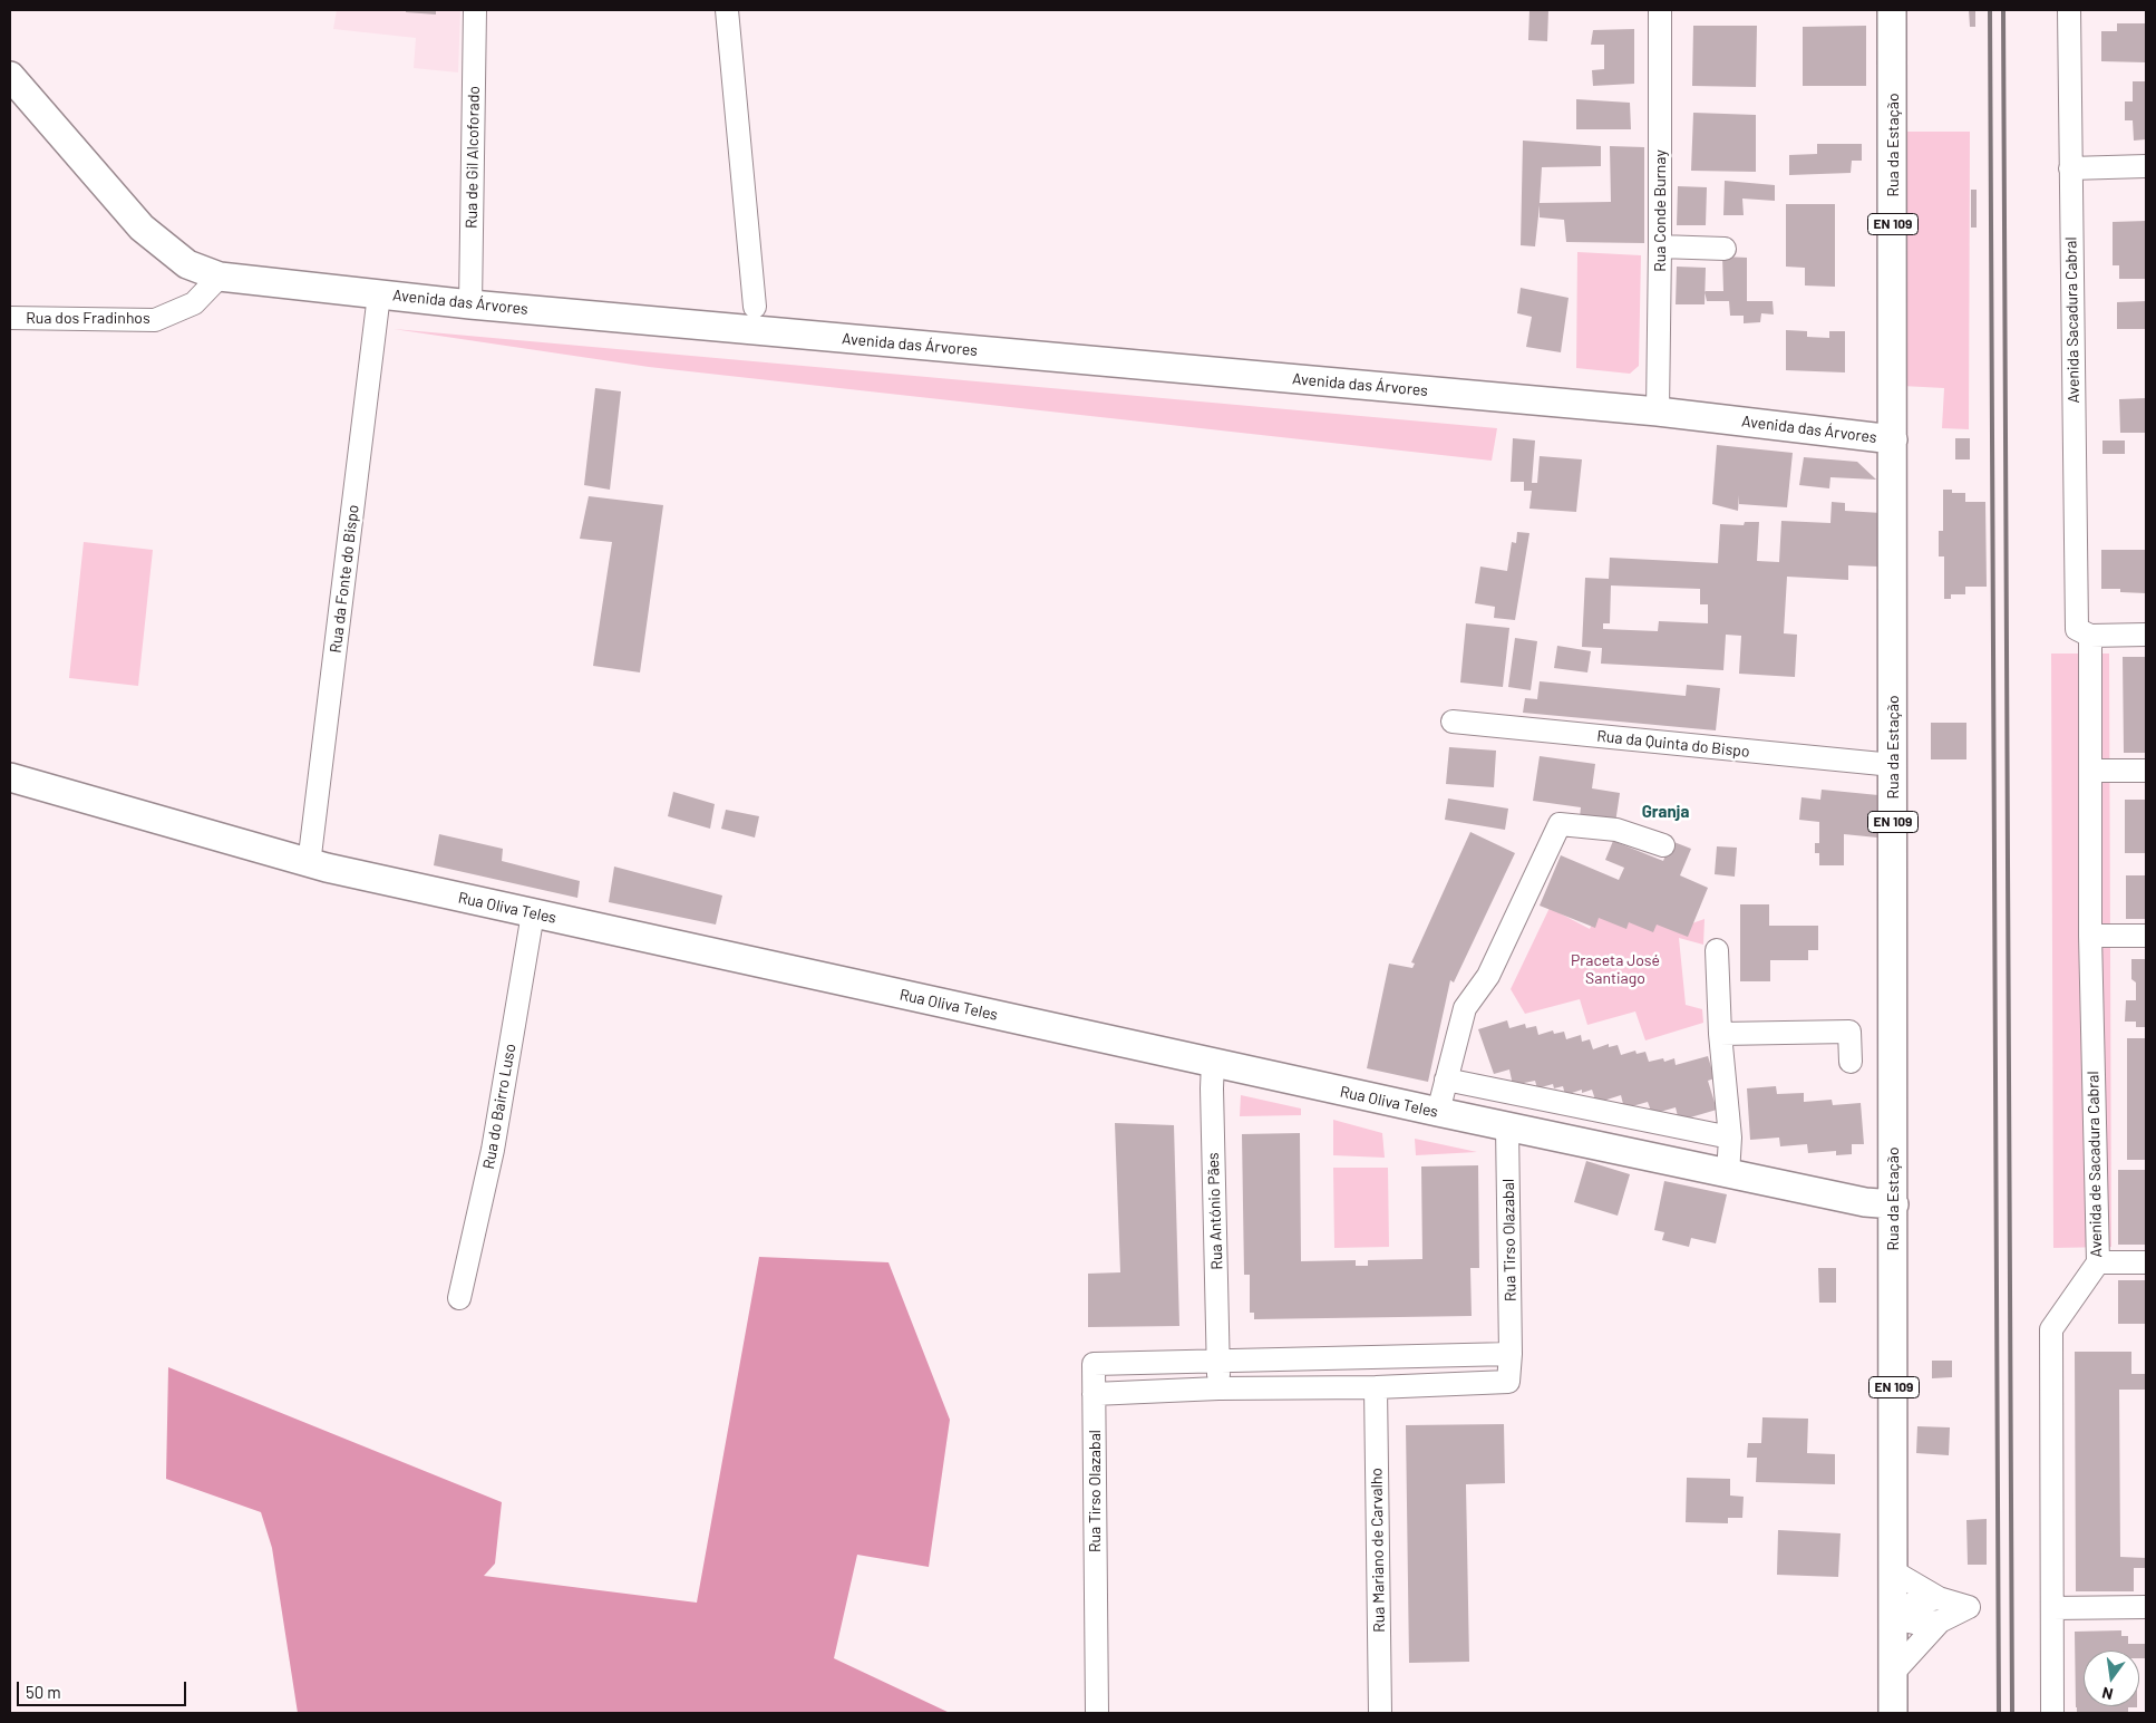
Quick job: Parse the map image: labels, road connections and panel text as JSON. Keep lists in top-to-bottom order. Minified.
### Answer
{"streets":{"main road":["Rua da Estação","EN 109","Avenida das Árvores","Rua Oliva Teles"],"street":["Rua de Gil Alcoforado","Rua Conde Burnay","Rua dos Fradinhos","Avenida Sacadura Cabral","Rua da Fonte do Bispo","Rua da Quinta do Bispo","Rua do Bairro Luso","Avenida de Sacadura Cabral","Rua António Pães","Rua Tirso Olazabal","Rua Mariano de Carvalho"]},"crossings":[["Rua da Estação","EN 109"],["Rua da Estação","Avenida das Árvores"],["Rua da Estação","Rua da Quinta do Bispo"],["Rua da Estação","Rua Oliva Teles"],["Rua de Gil Alcoforado","Avenida das Árvores"],["Rua Conde Burnay","Avenida das Árvores"],["Avenida das Árvores","Rua dos Fradinhos"],["Avenida das Árvores","Rua da Fonte do Bispo"],["Avenida Sacadura Cabral","Avenida de Sacadura Cabral"],["Rua da Fonte do Bispo","Rua Oliva Teles"],["Rua Oliva Teles","Rua do Bairro Luso"],["Rua Oliva Teles","Rua António Pães"],["Rua Oliva Teles","Rua Tirso Olazabal"],["Rua Tirso Olazabal","Rua Mariano de Carvalho"]],"districts":["Granja"],"parks":["Praceta José Santiago"],"scale_bar":"50 m","north":"bottom"}
